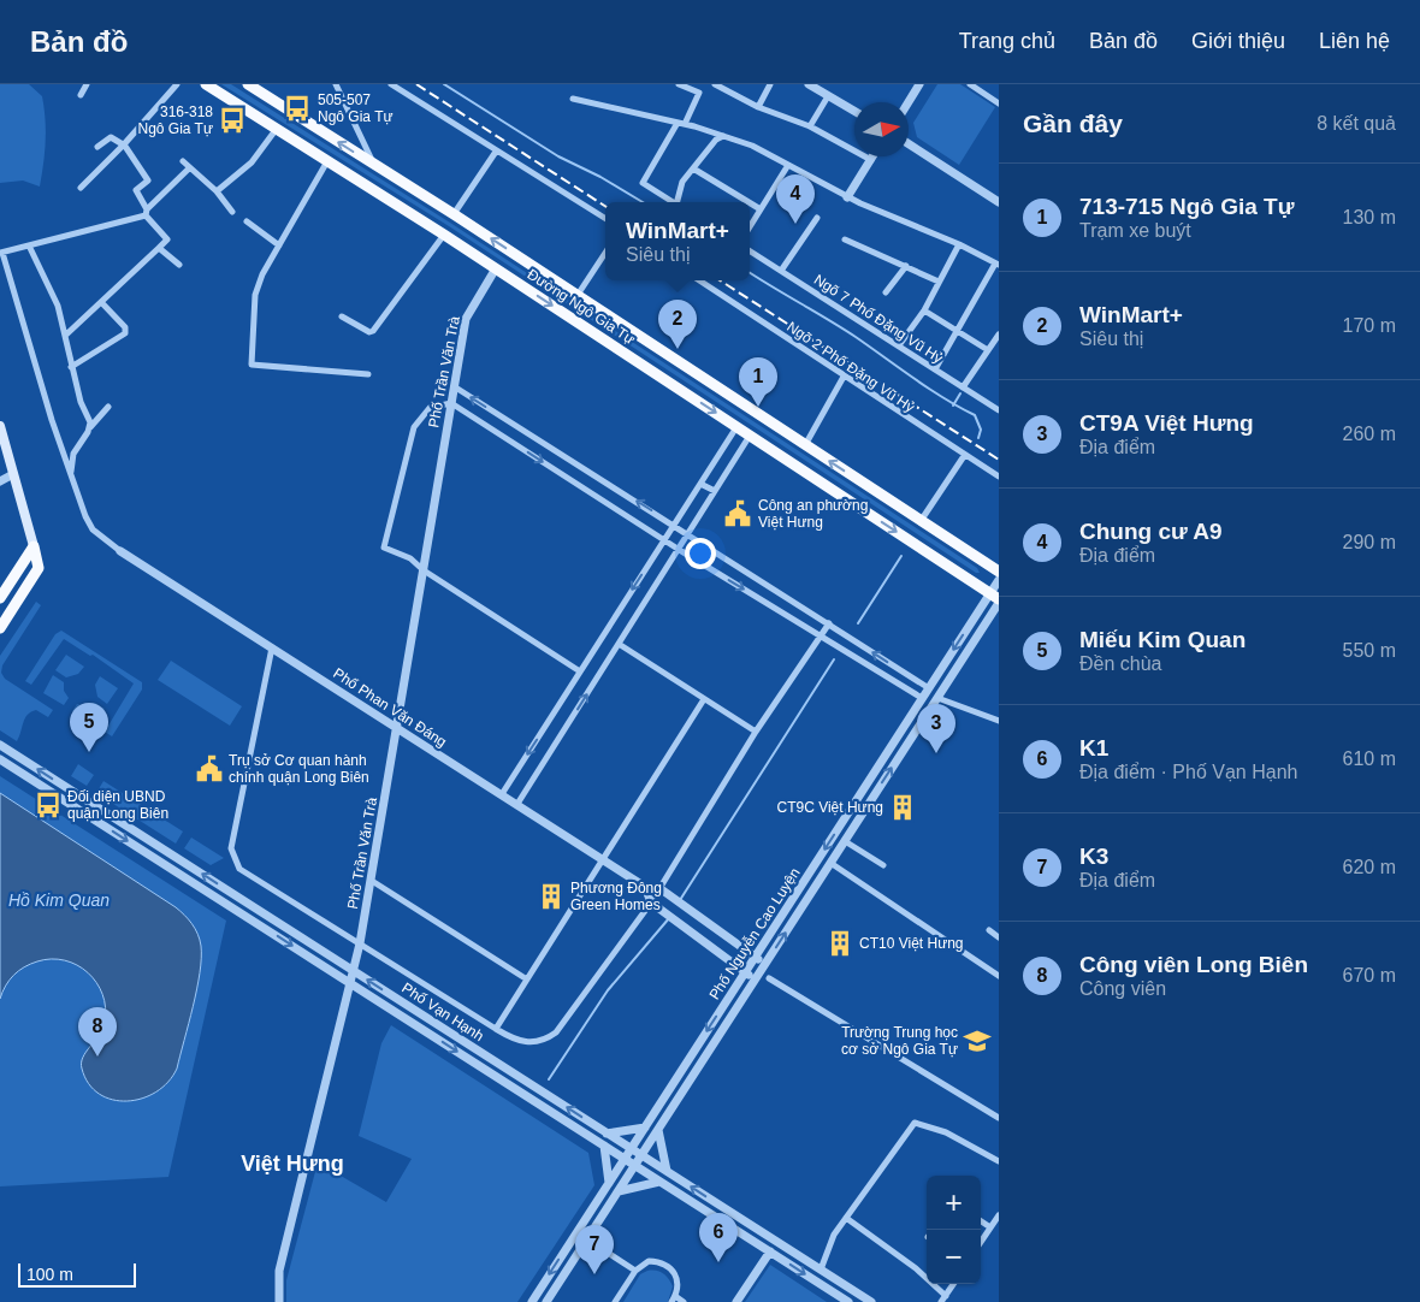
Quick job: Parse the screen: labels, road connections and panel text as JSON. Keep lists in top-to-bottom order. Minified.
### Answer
{"streets":{"main road":["Đường Ngô Gia Tự"],"street":["Ngõ 7 Phố Đặng Vũ Hỷ","Ngõ 2 Phố Đặng Vũ Hỷ","Phố Trần Văn Trà","Phố Phan Văn Đáng","Phố Nguyễn Cao Luyện","Phố Vạn Hạnh"]},"crossings":[["Đường Ngô Gia Tự","Phố Trần Văn Trà"],["Đường Ngô Gia Tự","Phố Nguyễn Cao Luyện"],["Phố Trần Văn Trà","Phố Phan Văn Đáng"],["Phố Trần Văn Trà","Phố Vạn Hạnh"],["Phố Nguyễn Cao Luyện","Phố Vạn Hạnh"]],"districts":["Việt Hưng"],"water":["Hồ Kim Quan"],"places":{"bus stop":["505-507 Ngô Gia Tự","316-318 Ngô Gia Tự","Đối diện UBND quận Long Biên"],"public building":["Công an phường Việt Hưng","Trụ sở Cơ quan hành chính quận Long Biên"],"building":["CT9C Việt Hưng","Phương Đông Green Homes","CT10 Việt Hưng"],"school or university":["Trường Trung học cơ sở Ngô Gia Tự"]},"scale_bar":"100 m","north":"right","page":{"header":"Bản đồ","nav":["Trang chủ","Bản đồ","Giới thiệu","Liên hệ"],"heading":["Gần đây","8 kết quả"],"list":[{"mark":"1","name":"713-715 Ngô Gia Tự","note":"Trạm xe buýt","value":"130 m"},{"mark":"2","name":"WinMart+","note":"Siêu thị","value":"170 m"},{"mark":"3","name":"CT9A Việt Hưng","note":"Địa điểm","value":"260 m"},{"mark":"4","name":"Chung cư A9","note":"Địa điểm","value":"290 m"},{"mark":"5","name":"Miếu Kim Quan","note":"Đền chùa","value":"550 m"},{"mark":"6","name":"K1","note":"Địa điểm · Phố Vạn Hạnh","value":"610 m"},{"mark":"7","name":"K3","note":"Địa điểm","value":"620 m"},{"mark":"8","name":"Công viên Long Biên","note":"Công viên","value":"670 m"}],"pins":["4","2","1","5","3","8","6","7"],"popup":["WinMart+","Siêu thị"],"map_buttons":["+","−"],"scale":"100 m"}}
